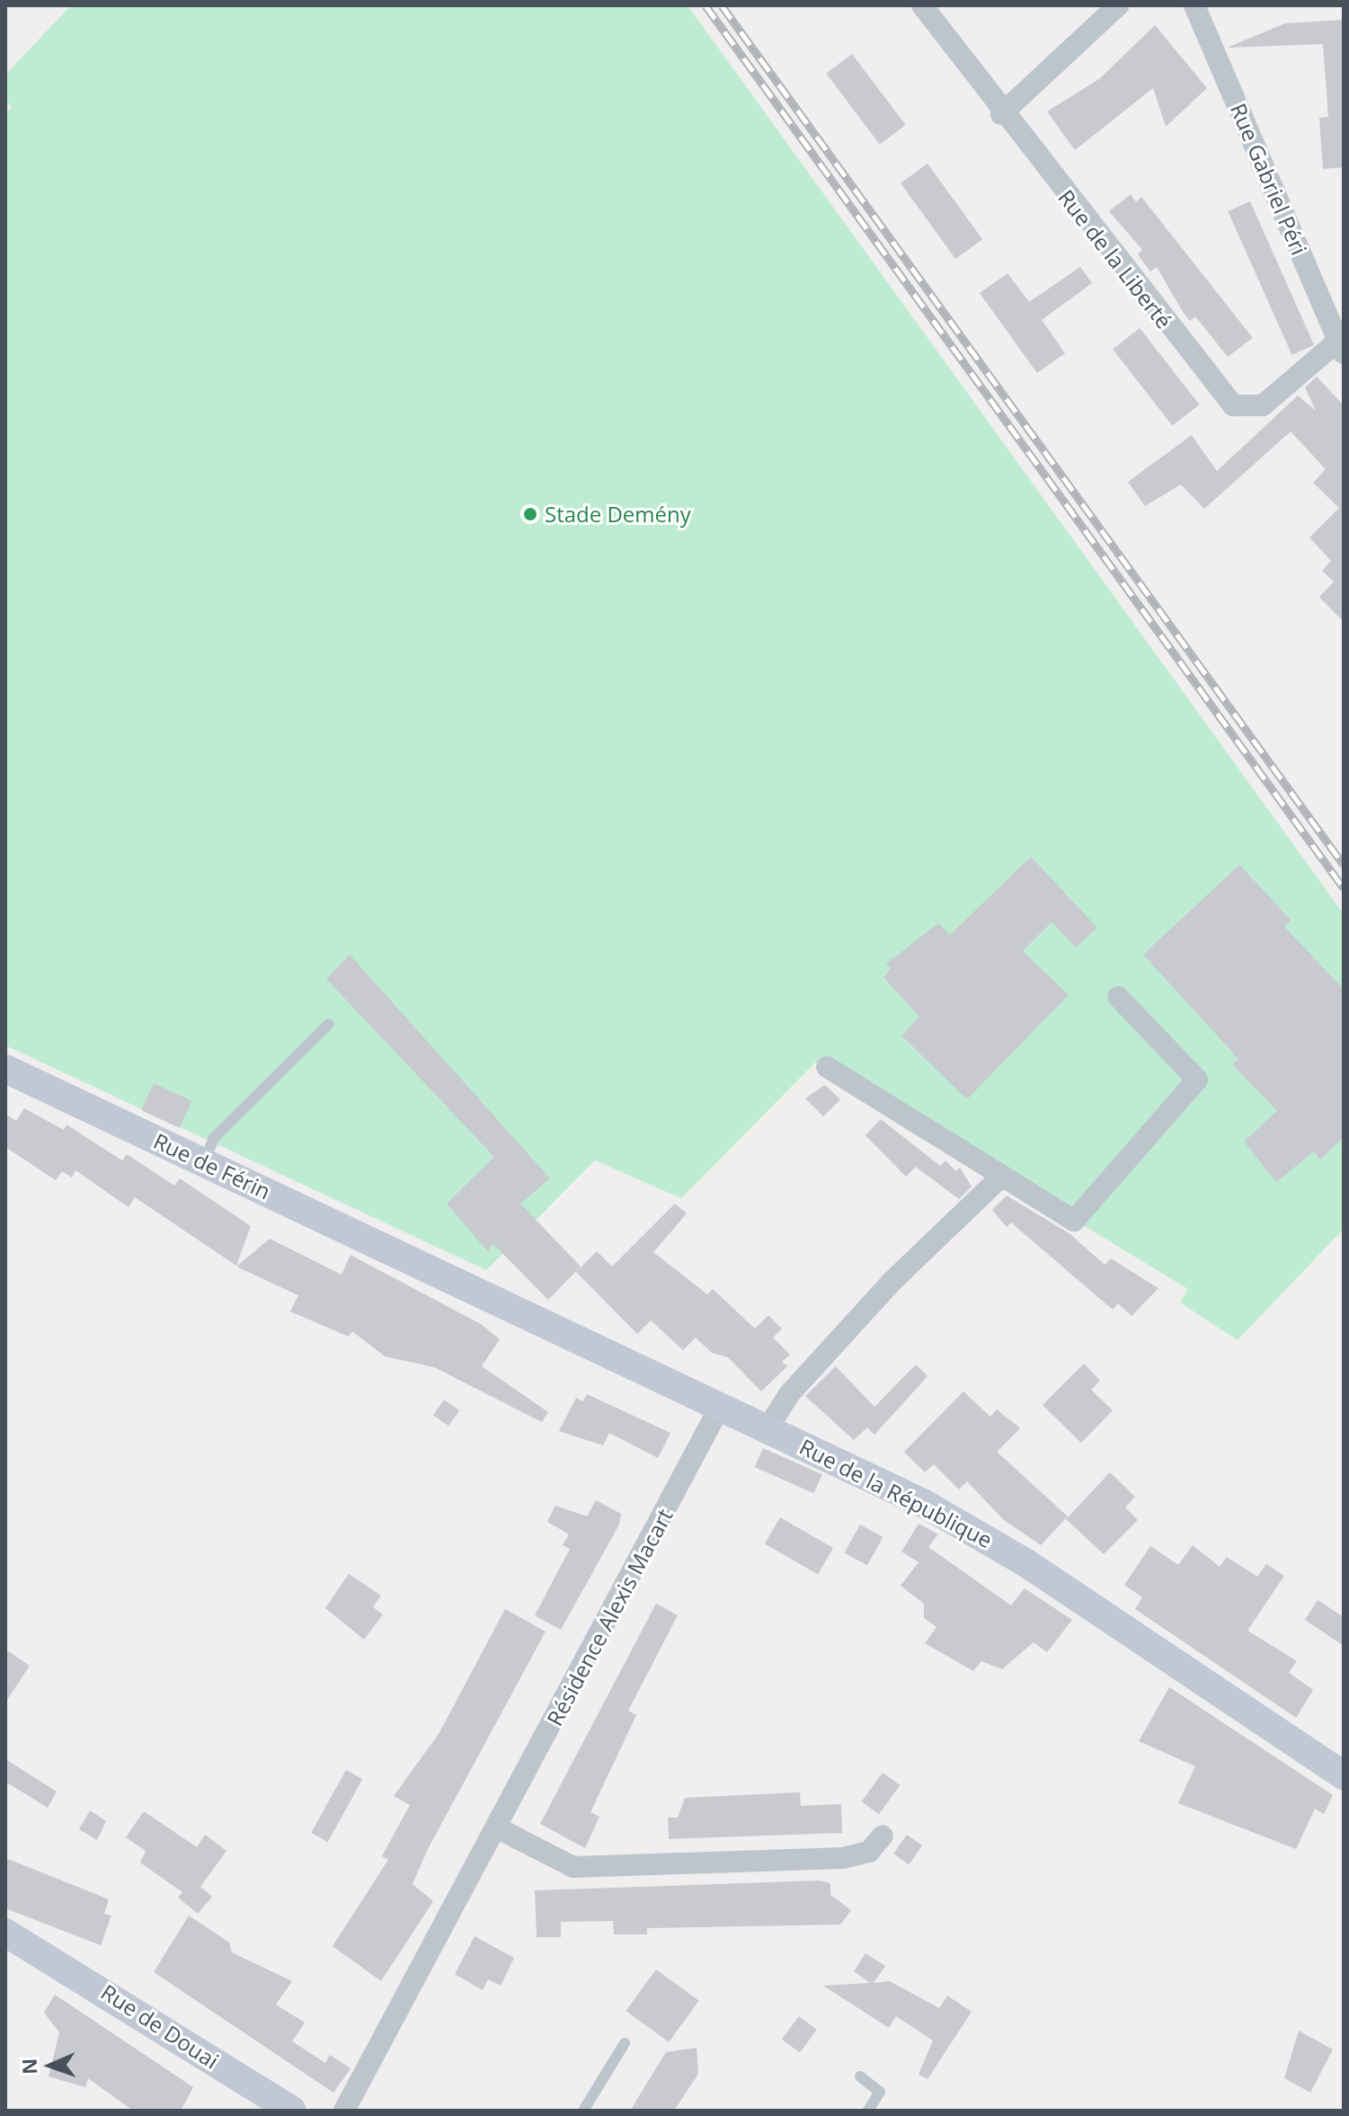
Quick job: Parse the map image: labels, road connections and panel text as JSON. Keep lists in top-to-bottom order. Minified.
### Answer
{"streets":{"main road":["Rue de Férin","Rue de la République","Rue de Douai"],"street":["Rue Gabriel Péri","Rue de la Liberté","Résidence Alexis Macart"]},"crossings":[["Rue Gabriel Péri","Rue de la Liberté"],["Rue de Férin","Rue de la République"],["Rue de la République","Résidence Alexis Macart"]],"places":["Stade Demény"],"north":"left"}
